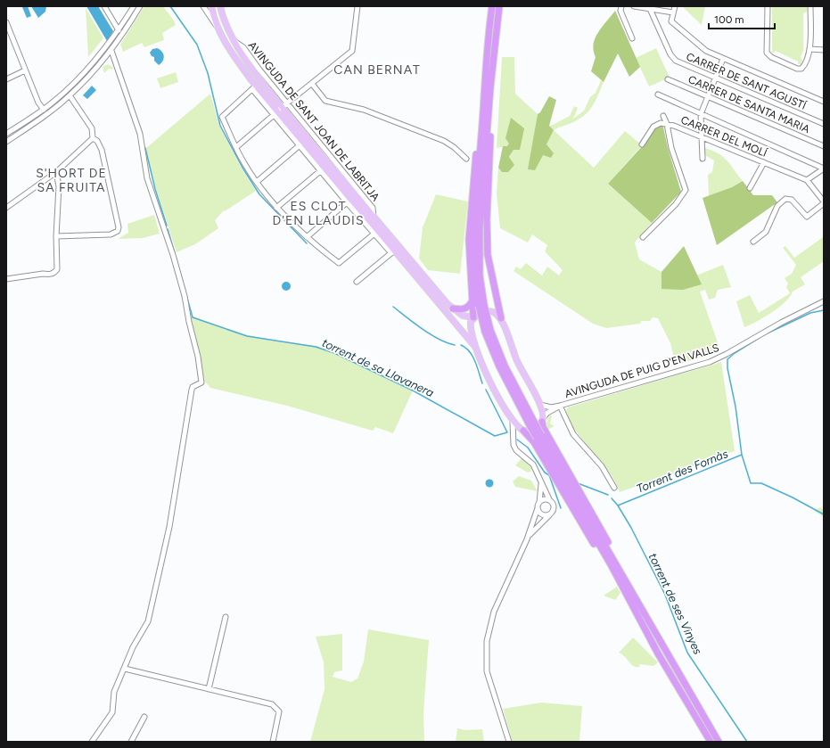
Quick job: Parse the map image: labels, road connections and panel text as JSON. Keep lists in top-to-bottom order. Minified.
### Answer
{"streets":{"main road":["AVINGUDA DE SANT JOAN DE LABRITJA"],"street":["CARRER DE SANT AGUSTÍ","CARRER DE SANTA MARIA","CARRER DEL MOLÍ","AVINGUDA DE PUIG D'EN VALLS"]},"districts":["CAN BERNAT","S'HORT DE SA FRUITA","ES CLOT D'EN LLAUDIS"],"water":["torrent de sa Llavanera","Torrent des Fornàs","torrent de ses Vinyes"],"scale_bar":"100 m"}
